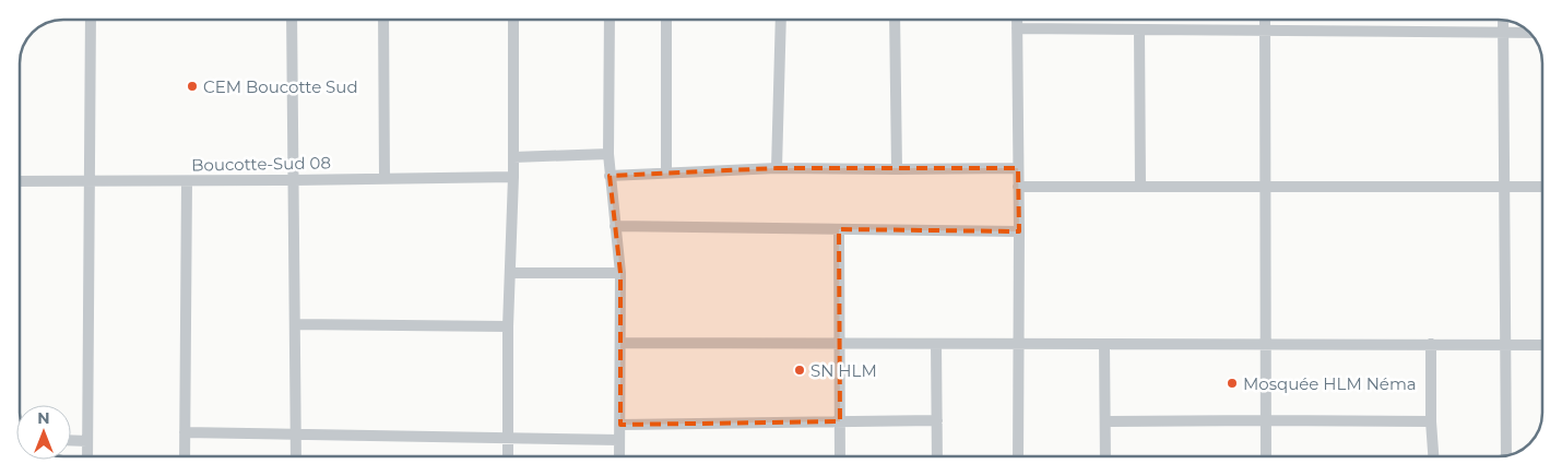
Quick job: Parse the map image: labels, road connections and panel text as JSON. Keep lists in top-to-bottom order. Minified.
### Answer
{"streets":{"street":["Boucotte-Sud 08"]},"places":["CEM Boucotte Sud","SN HLM","Mosquée HLM Néma"],"north":"top"}
